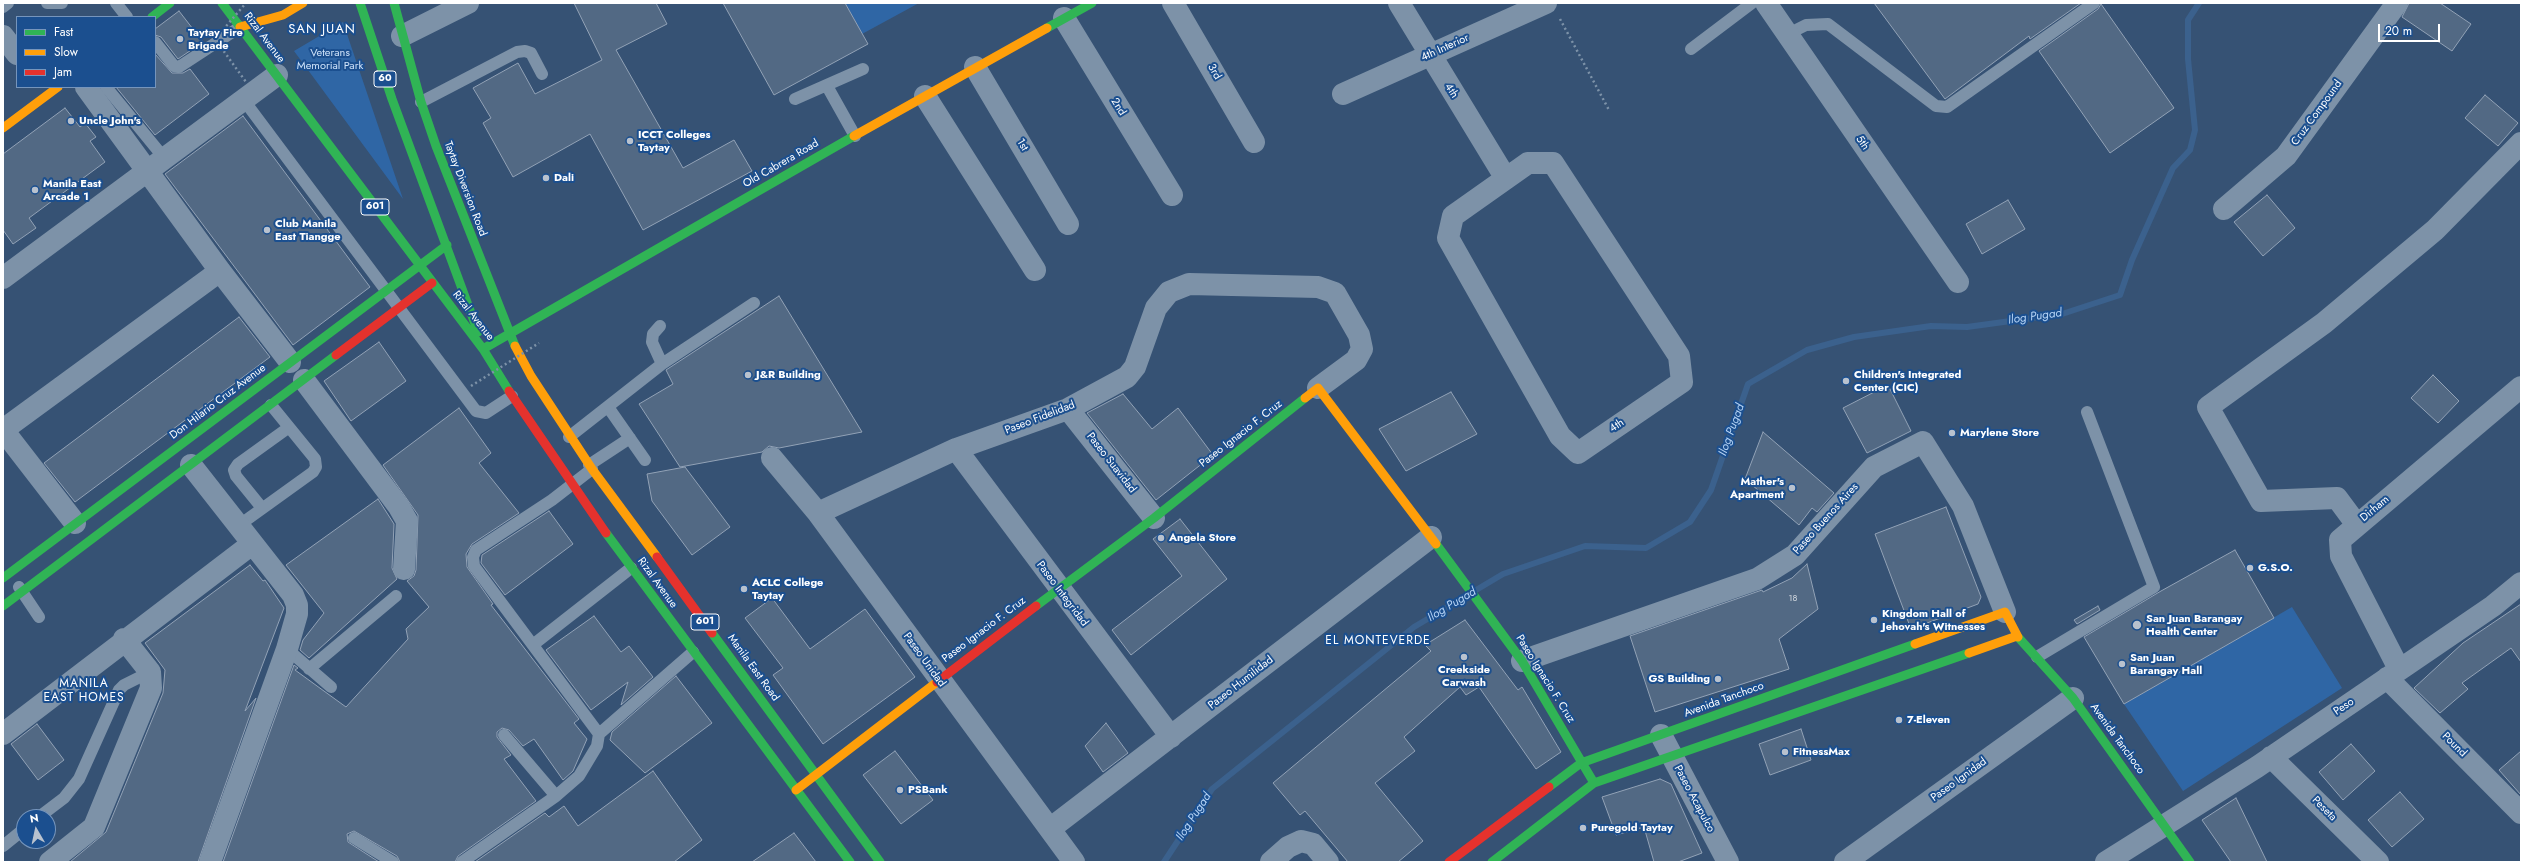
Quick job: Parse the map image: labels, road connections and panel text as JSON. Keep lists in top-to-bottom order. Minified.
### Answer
{"streets":{"street":["Rizal Avenue","4th Interior","3rd","60","4th","2nd","Cruz Compound","5th","1st","Old Cabrera Road","Taytay Diversion Road","601","Don Hilario Cruz Avenue","Paseo Fidelidad","Paseo Ignacio F. Cruz","Paseo Suavidad","Dirham","Paseo Buenos Aires","Paseo Integridad","Paseo Unidad","Manila East Road","Paseo Humilidad","Avenida Tanchoco","Peso","Pound","Paseo Ignidad","Paseo Acapulco","Peseta"]},"crossings":[["Rizal Avenue","60"],["Rizal Avenue","Old Cabrera Road"],["Rizal Avenue","601"],["Rizal Avenue","Don Hilario Cruz Avenue"],["4th Interior","4th"],["60","Old Cabrera Road"],["60","Don Hilario Cruz Avenue"],["2nd","Old Cabrera Road"],["1st","Old Cabrera Road"],["Old Cabrera Road","Taytay Diversion Road"],["601","Paseo Ignacio F. Cruz"],["Paseo Fidelidad","Paseo Ignacio F. Cruz"],["Paseo Fidelidad","Paseo Suavidad"],["Paseo Fidelidad","Paseo Integridad"],["Paseo Fidelidad","Paseo Unidad"],["Paseo Ignacio F. Cruz","Paseo Suavidad"],["Paseo Ignacio F. Cruz","Paseo Buenos Aires"],["Paseo Ignacio F. Cruz","Paseo Integridad"],["Paseo Ignacio F. Cruz","Paseo Unidad"],["Paseo Ignacio F. Cruz","Manila East Road"],["Paseo Ignacio F. Cruz","Paseo Humilidad"],["Paseo Ignacio F. Cruz","Avenida Tanchoco"],["Dirham","Peso"],["Dirham","Pound"],["Paseo Buenos Aires","Avenida Tanchoco"],["Paseo Integridad","Paseo Humilidad"],["Paseo Unidad","Paseo Humilidad"],["Avenida Tanchoco","Peso"],["Avenida Tanchoco","Paseo Ignidad"],["Avenida Tanchoco","Paseo Acapulco"],["Peso","Pound"],["Peso","Peseta"]],"districts":["SAN JUAN","EL MONTEVERDE","MANILA EAST HOMES"],"water":["Ilog Pugad"],"parks":["Veterans Memorial Park"],"places":["Taytay Fire Brigade","Uncle John's","ICCT Colleges Taytay","Dali","Manila East Arcade 1","Club Manila East Tiangge","J&R Building","Children's Integrated Center (CIC)","Marylene Store","Mather's Apartment","Angela Store","G.S.O.","ACLC College Taytay","Kingdom Hall of Jehovah's Witnesses","San Juan Barangay Health Center","Creekside Carwash","San Juan Barangay Hall","GS Building","7-Eleven","FitnessMax","PSBank","Puregold Taytay"],"house_numbers":["18"],"legend":["Fast","Slow","Jam"],"scale_bar":"20 m","north":"top"}
